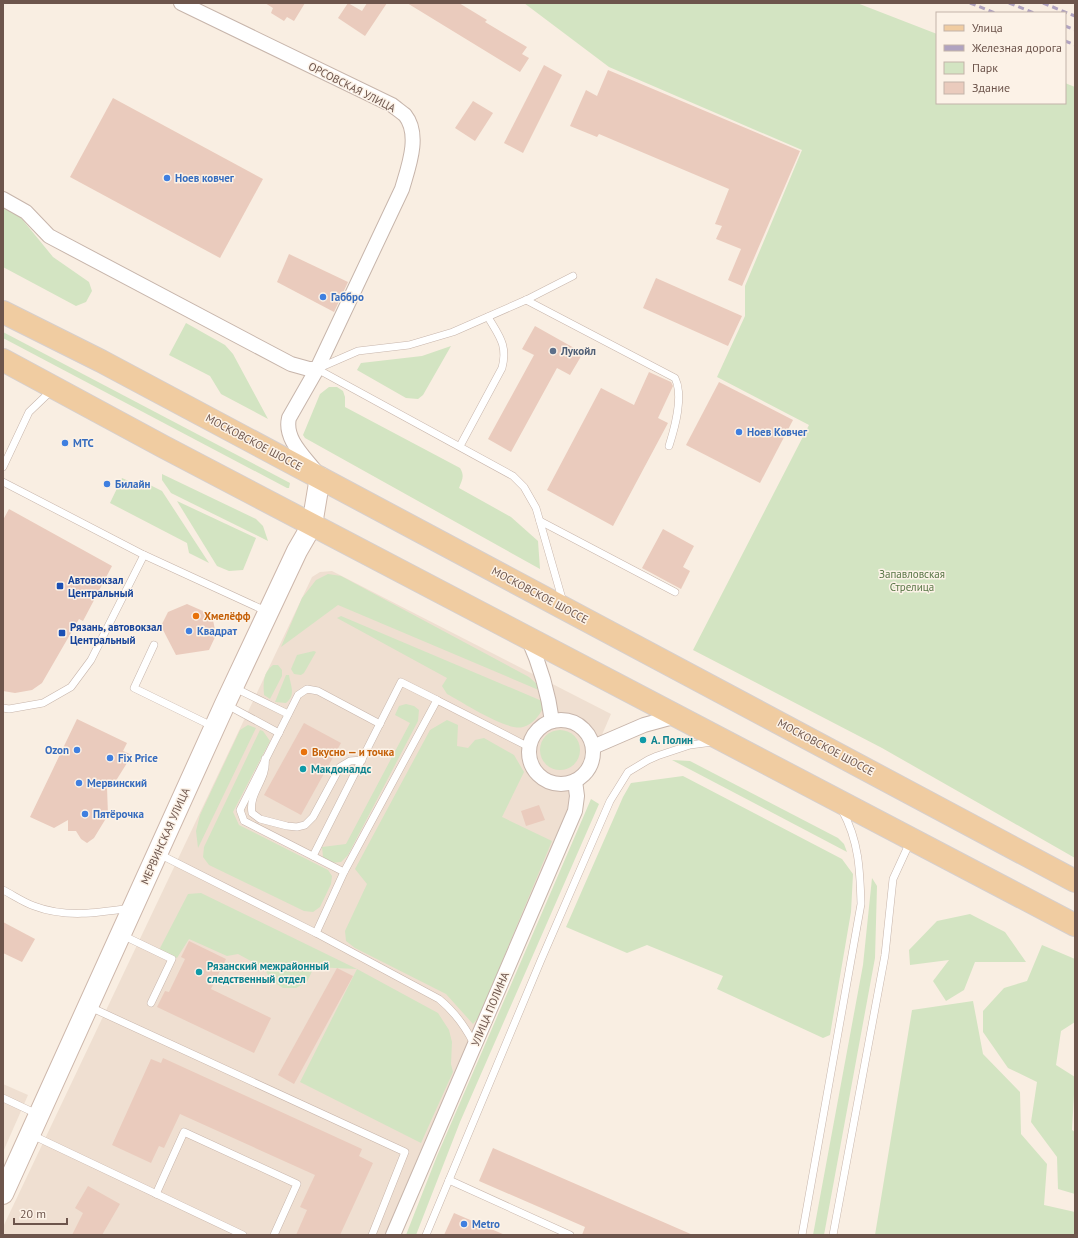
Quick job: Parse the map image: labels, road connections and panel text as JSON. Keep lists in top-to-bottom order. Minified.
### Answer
{"streets":{"main road":["МОСКОВСКОЕ ШОССЕ"],"street":["ОРСОВСКАЯ УЛИЦА","МЕРВИНСКАЯ УЛИЦА","УЛИЦА ПОЛИНА"]},"crossings":[["ОРСОВСКАЯ УЛИЦА","МОСКОВСКОЕ ШОССЕ"],["ОРСОВСКАЯ УЛИЦА","МЕРВИНСКАЯ УЛИЦА"],["МОСКОВСКОЕ ШОССЕ","МЕРВИНСКАЯ УЛИЦА"]],"parks":["Запавловская Стрелица"],"places":{"other":["Ноев ковчег","Габбро","Лукойл","Ноев Ковчег","МТС","Билайн","Хмелёфф","Квадрат","А. Полин","Ozon","Вкусно — и точка","Fix Price","Макдоналдс","Мервинский","Пятёрочка","Рязанский межрайонный следственный отдел","Metro"],"transit":["Автовокзал Центральный","Рязань, автовокзал Центральный"]},"legend":["Улица","Железная дорога","Парк","Здание"],"scale_bar":"20 m"}
